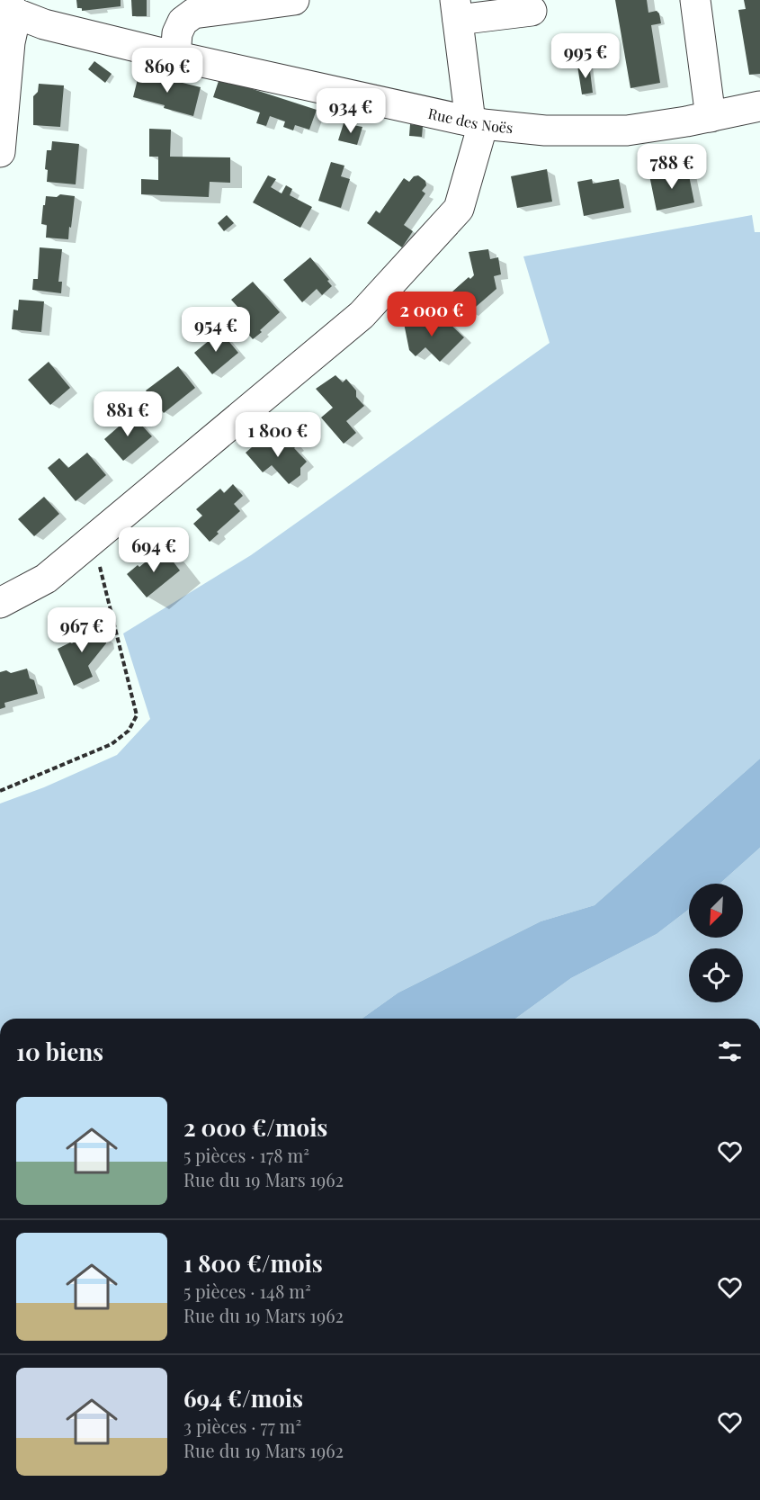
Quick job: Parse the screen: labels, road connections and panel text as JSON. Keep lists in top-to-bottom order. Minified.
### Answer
{"streets":{"street":["Rue des Noës"]},"north":"bottom left","page":{"price":["995 €","869 €","934 €","788 €","2 000 €","954 €","881 €","1 800 €","694 €","967 €"],"heading":"10 biens","list":[{"name":"2 000 €/mois","note":"5 pièces · 178 m² · Rue du 19 Mars 1962"},{"name":"1 800 €/mois","note":"5 pièces · 148 m² · Rue du 19 Mars 1962"},{"name":"694 €/mois","note":"3 pièces · 77 m² · Rue du 19 Mars 1962"}]}}
